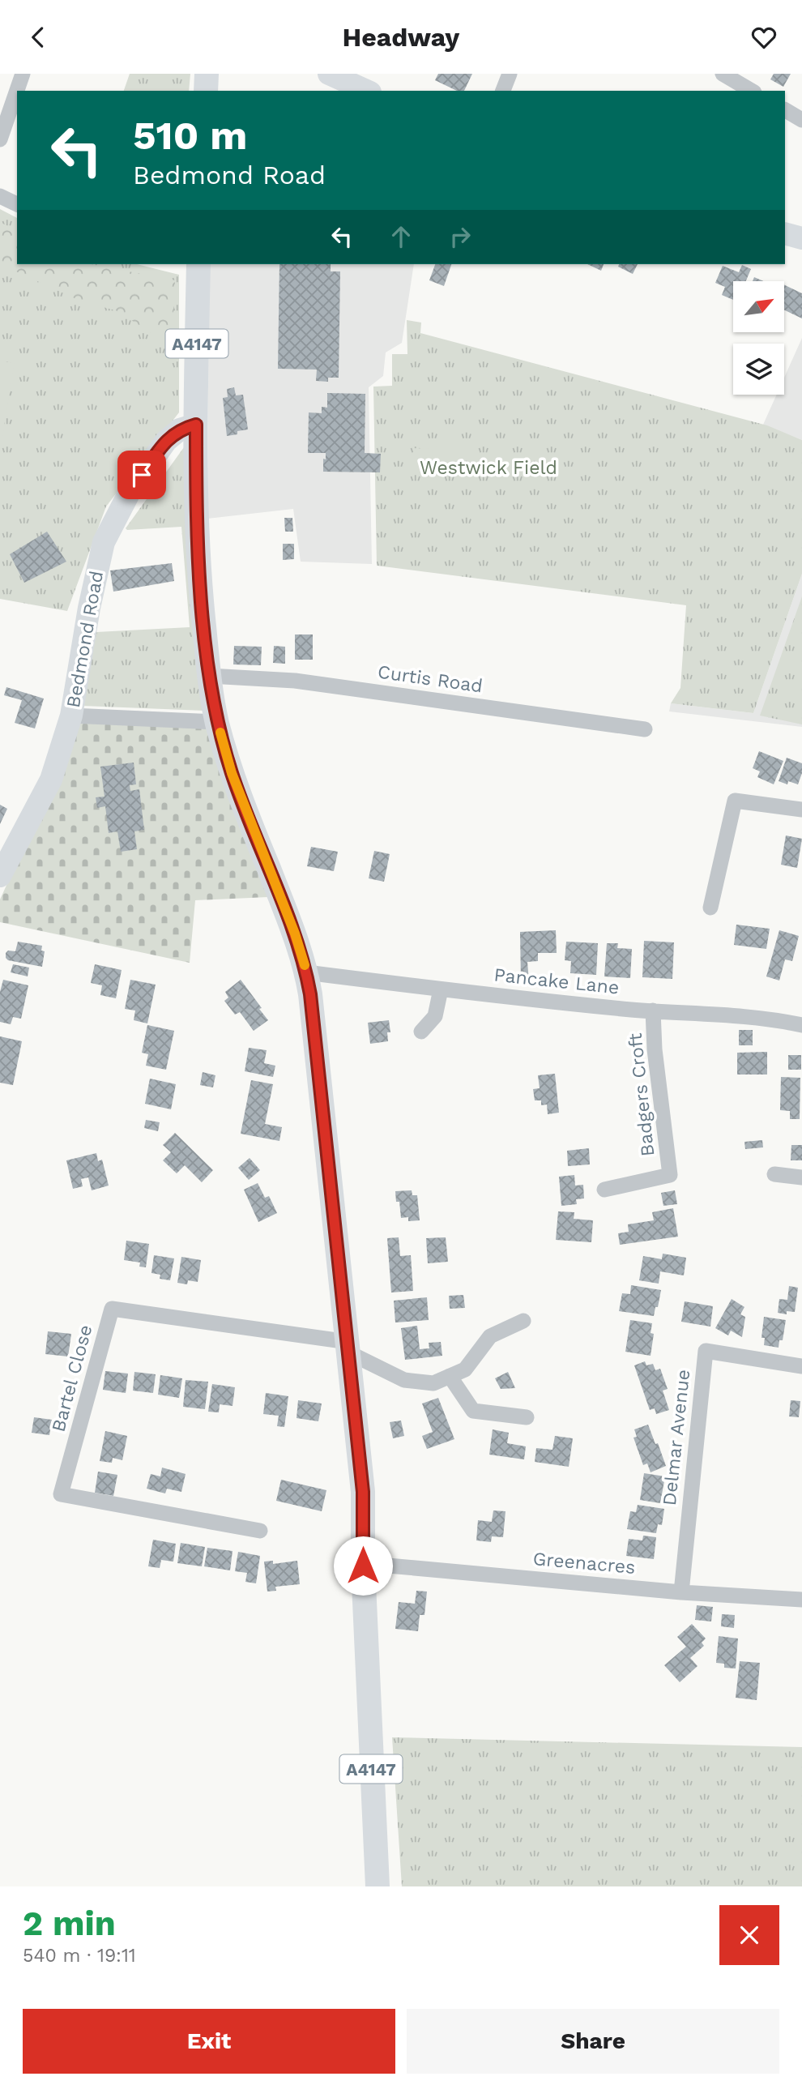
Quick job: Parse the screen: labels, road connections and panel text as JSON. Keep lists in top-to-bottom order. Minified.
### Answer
{"streets":{"main road":["A4147"],"street":["Bedmond Road","Curtis Road","Pancake Lane","Badgers Croft","Bartel Close","Delmar Avenue","Greenacres"]},"crossings":[["A4147","Bedmond Road"],["A4147","Curtis Road"],["A4147","Pancake Lane"],["A4147","Bartel Close"],["A4147","Greenacres"],["Pancake Lane","Badgers Croft"],["Delmar Avenue","Greenacres"]],"parks":["Westwick Field"],"north":"top right","page":{"header":"Headway","turn":["510 m","Bedmond Road"],"heading":["2 min","540 m · 19:11"],"buttons":["Exit","Share"]}}
